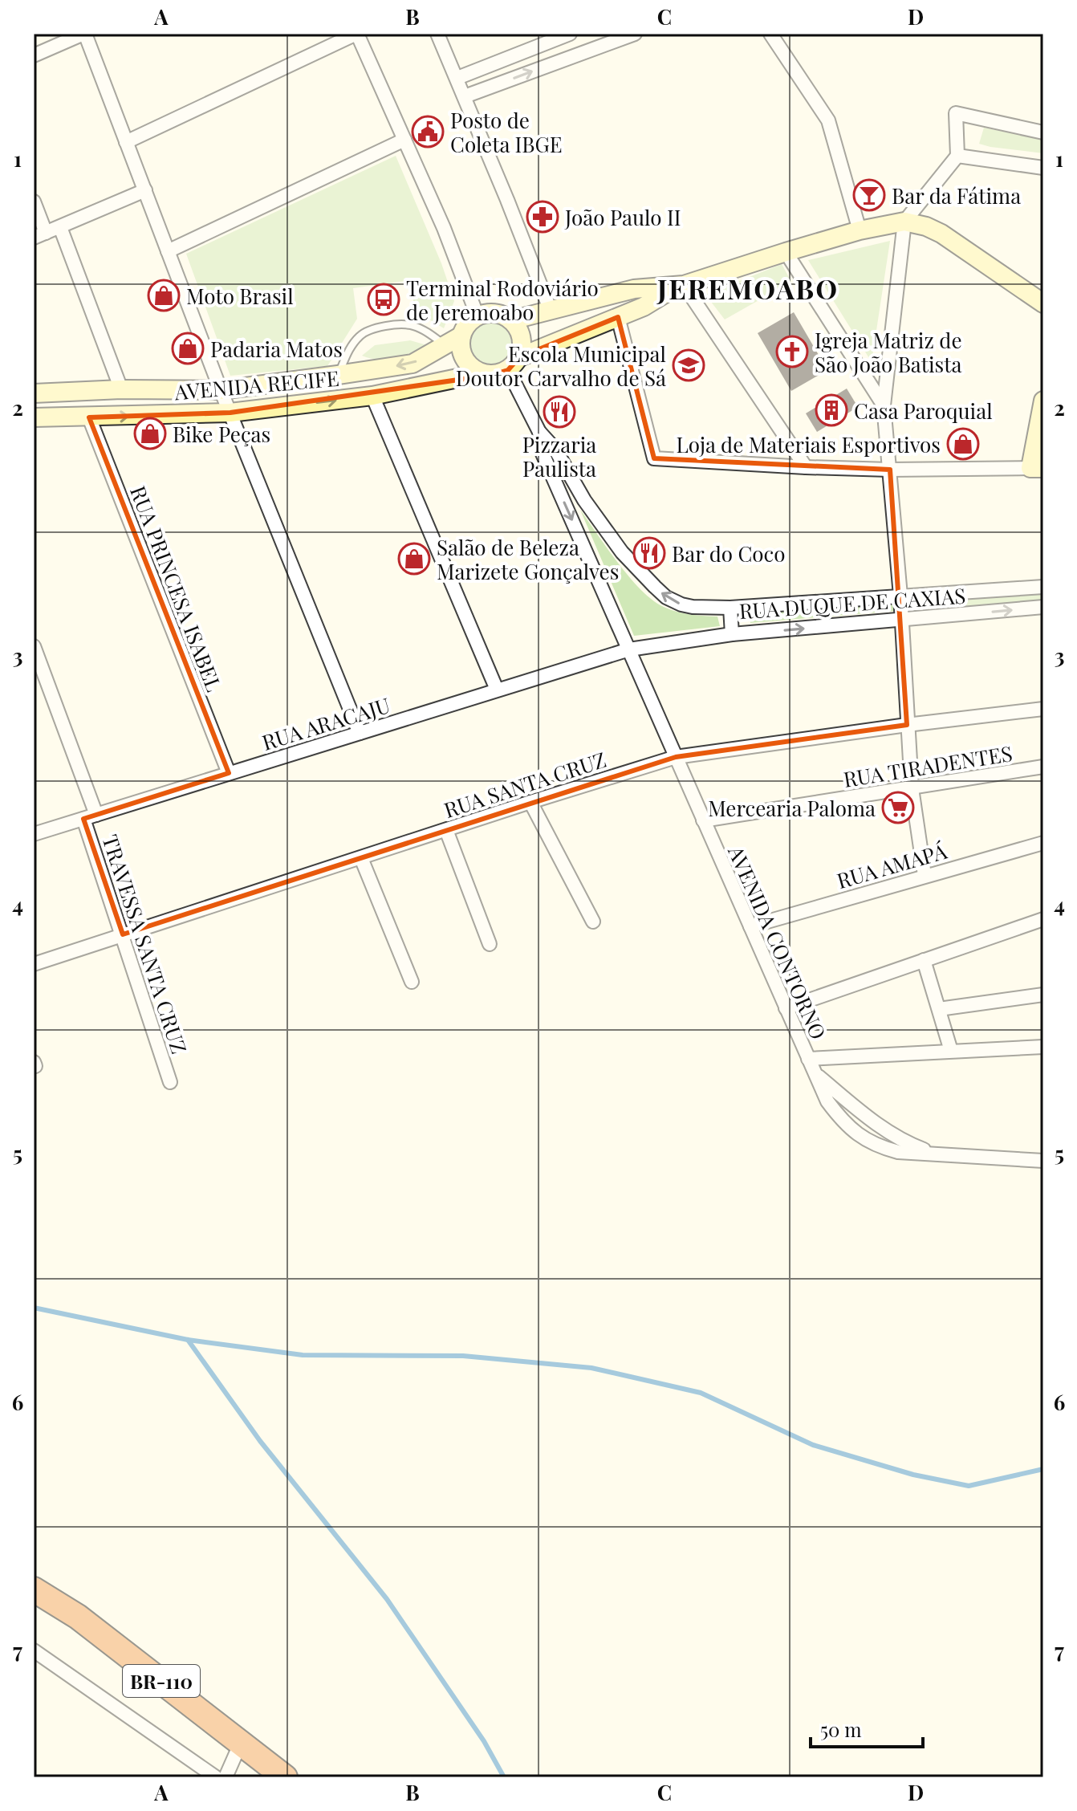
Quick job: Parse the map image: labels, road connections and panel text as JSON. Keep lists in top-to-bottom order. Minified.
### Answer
{"streets":{"highway":["BR-110"],"street":["AVENIDA RECIFE","RUA PRINCESA ISABEL","RUA DUQUE DE CAXIAS","RUA ARACAJU","RUA TIRADENTES","RUA SANTA CRUZ","RUA AMAPÁ","AVENIDA CONTORNO","TRAVESSA SANTA CRUZ"]},"crossings":[["AVENIDA RECIFE","RUA PRINCESA ISABEL"],["RUA PRINCESA ISABEL","RUA ARACAJU"],["RUA DUQUE DE CAXIAS","RUA ARACAJU"],["RUA ARACAJU","AVENIDA CONTORNO"],["RUA ARACAJU","TRAVESSA SANTA CRUZ"],["RUA TIRADENTES","AVENIDA CONTORNO"],["RUA SANTA CRUZ","AVENIDA CONTORNO"],["RUA SANTA CRUZ","TRAVESSA SANTA CRUZ"],["RUA AMAPÁ","AVENIDA CONTORNO"]],"districts":["JEREMOABO"],"places":{"public building":["Posto de Coleta IBGE"],"bar":["Bar da Fátima"],"pharmacy":["João Paulo II"],"shop":["Moto Brasil","Padaria Matos","Bike Peças","Loja de Materiais Esportivos","Salão de Beleza Marizete Gonçalves"],"bus stop":["Terminal Rodoviário de Jeremoabo"],"church":["Igreja Matriz de São João Batista"],"school or university":["Escola Municipal Doutor Carvalho de Sá"],"building":["Casa Paroquial"],"restaurant":["Pizzaria Paulista","Bar do Coco"],"supermarket":["Mercearia Paloma"]},"scale_bar":"50 m","grid":{"columns":["A","B","C","D"],"rows":["1","2","3","4","5","6","7"]}}
